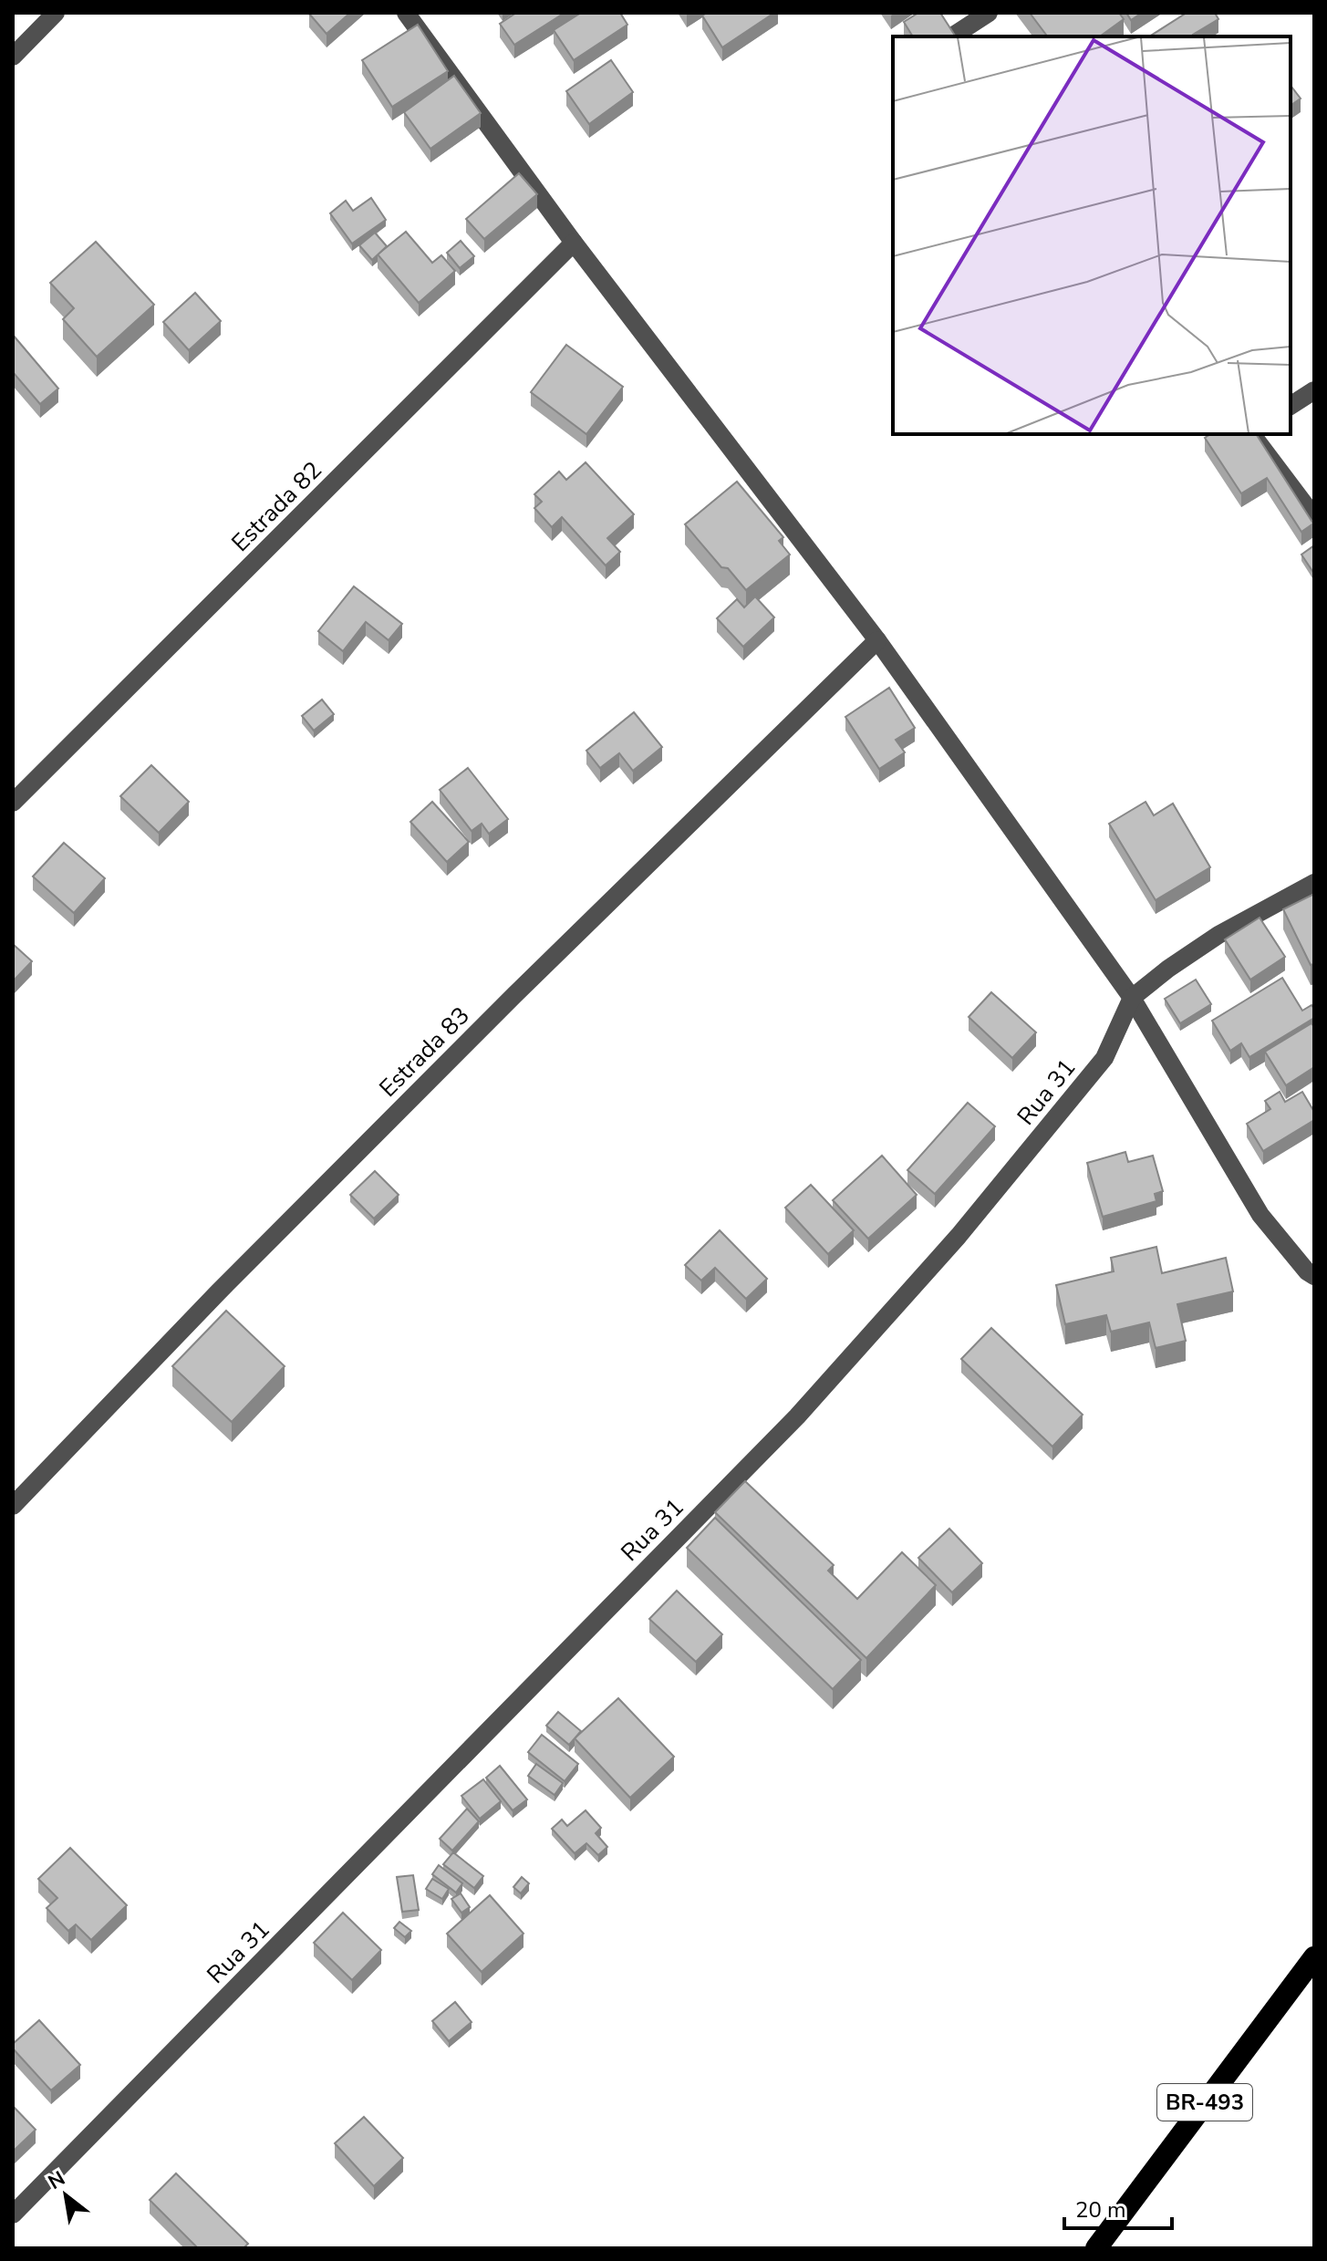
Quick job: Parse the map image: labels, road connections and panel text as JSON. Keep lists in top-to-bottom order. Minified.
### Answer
{"streets":{"highway":["BR-493"],"street":["Estrada 82","Estrada 83","Rua 31"]},"scale_bar":"20 m","north":"top left"}
